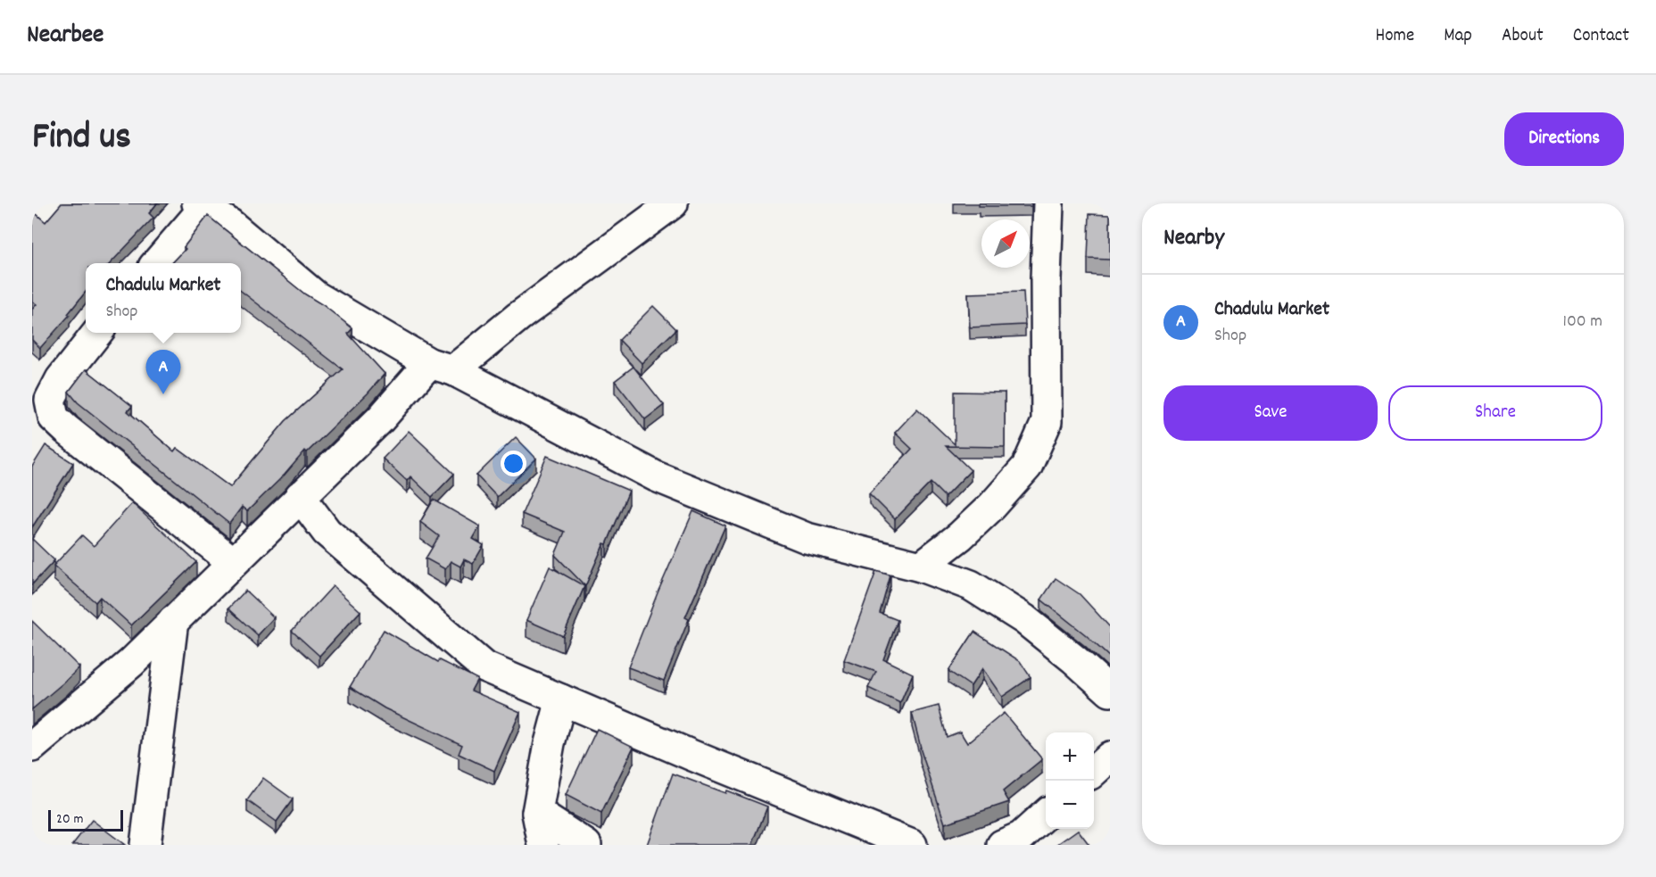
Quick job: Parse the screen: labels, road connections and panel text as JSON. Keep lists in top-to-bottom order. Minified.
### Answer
{"scale_bar":"20 m","north":"top right","page":{"header":"Nearbee","nav":["Home","Map","About","Contact"],"title":"Find us","buttons":["Directions",["Save","Share"]],"heading":"Nearby","popup":["Chadulu Market","Shop"],"list":[{"mark":"A","name":"Chadulu Market","note":"Shop","value":"100 m"}],"pins":"A","map_buttons":["+","−"],"scale":"20 m"}}
